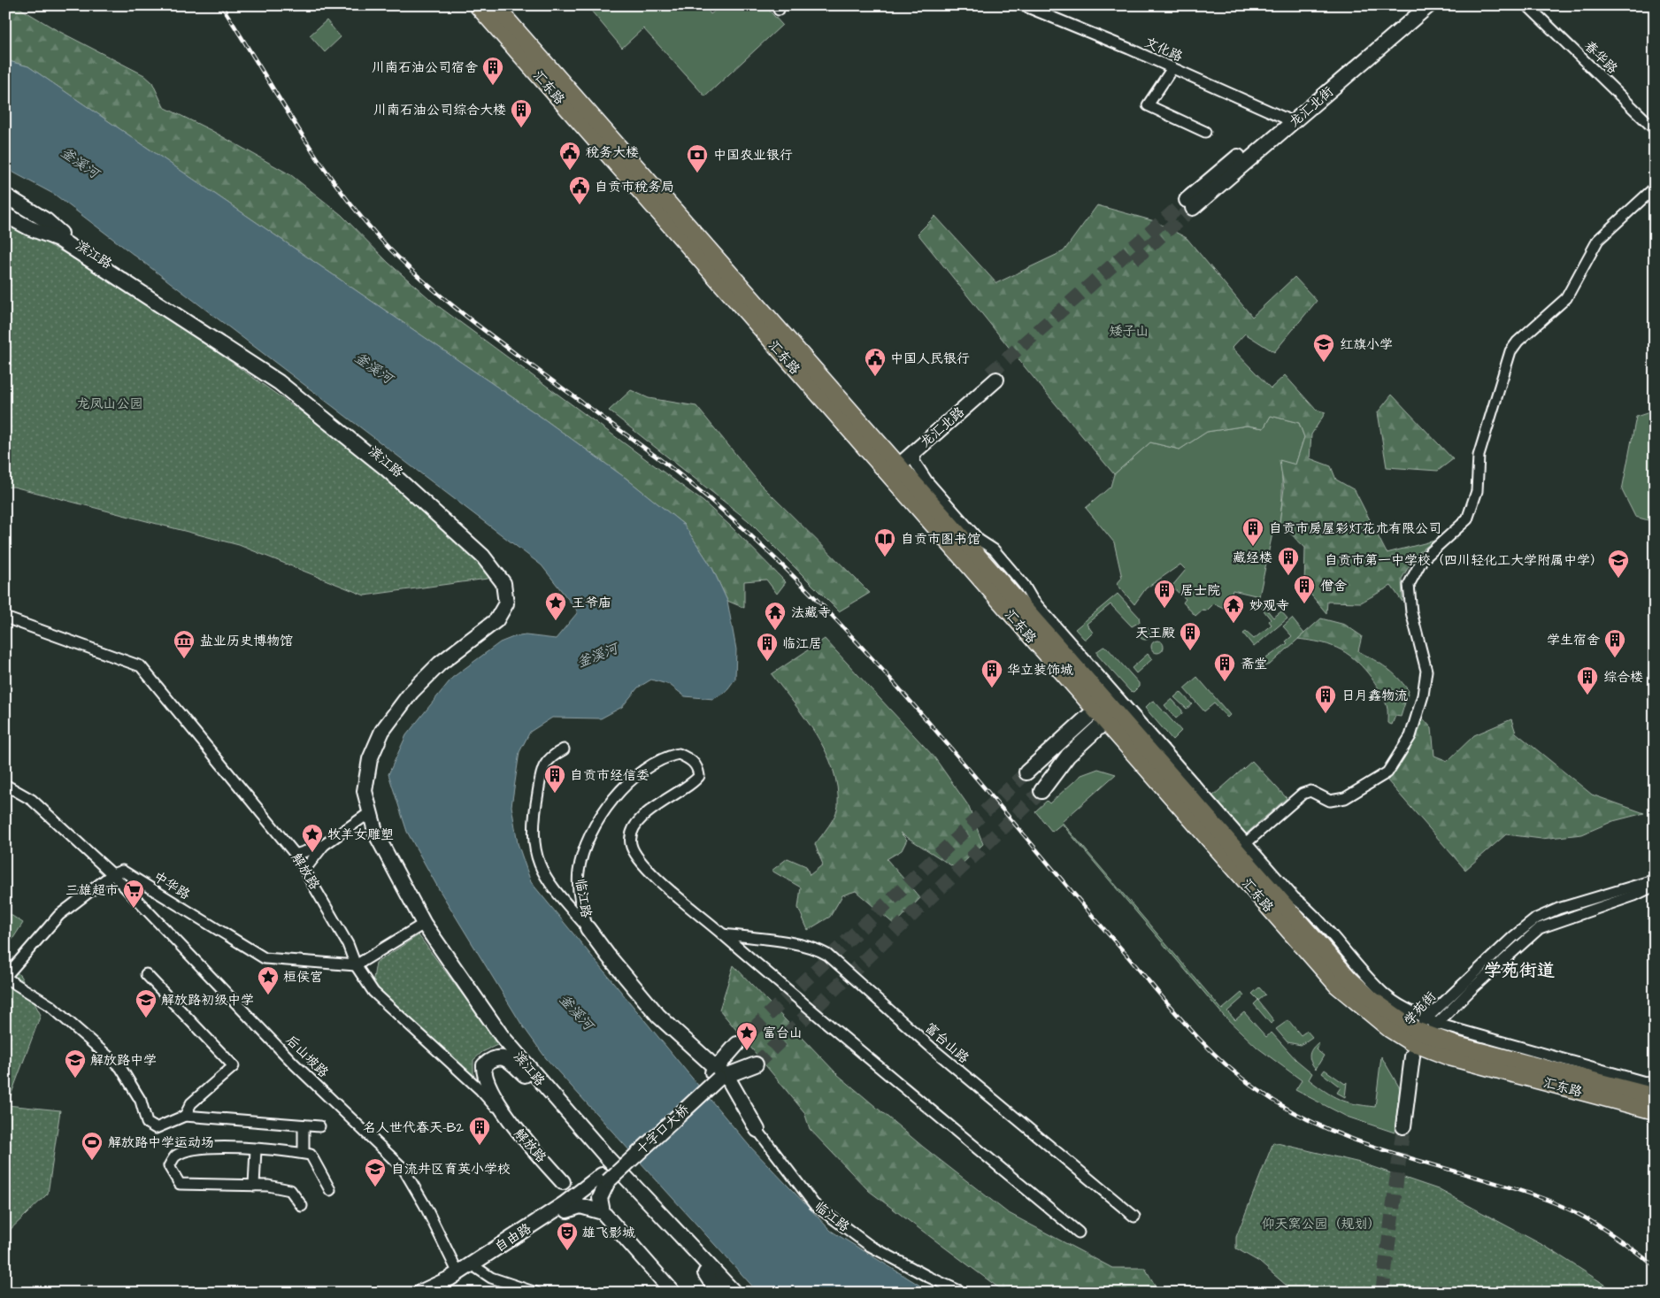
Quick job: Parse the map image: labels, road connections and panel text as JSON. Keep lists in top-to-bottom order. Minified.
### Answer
{"streets":{"main road":["汇东路","龙汇北街","滨江路","龙汇北路","解放路","临江路","十字口大桥","自由路"],"street":["文化路","春华路","中华路","学苑街","富台山路","后山坡路"]},"crossings":[["文化路","龙汇北街"],["汇东路","龙汇北路"],["汇东路","学苑街"],["解放路","中华路"],["中华路","后山坡路"],["临江路","富台山路"],["临江路","十字口大桥"],["后山坡路","自由路"],["十字口大桥","自由路"]],"districts":["学苑街道"],"water":["釜溪河"],"parks":["矮子山","龙凤山公园","仰天窝公园（规划）"],"places":{"building":["川南石油公司宿舍","川南石油公司综合大楼","自贡市房屋彩灯花术有限公司","藏经楼","僧舍","居士院","天王殿","学生宿舍","临江居","斋堂","华立装饰城","综合楼","日月鑫物流","自贡市经信委","名人世代春天-B2"],"public building":["税务大楼","自贡市税务局","中国人民银行"],"bank":["中国农业银行"],"school or university":["红旗小学","自贡市第一中学校（四川轻化工大学附属中学）","解放路初级中学","解放路中学","自流井区育英小学校"],"library":["自贡市图书馆"],"place":["王爷庙","牧羊女雕塑","桓侯宫","富台山"],"temple":["妙观寺","法藏寺"],"museum":["盐业历史博物馆"],"supermarket":["三雄超市"],"sports":["解放路中学运动场"],"theatre":["雄飞影城"]}}
